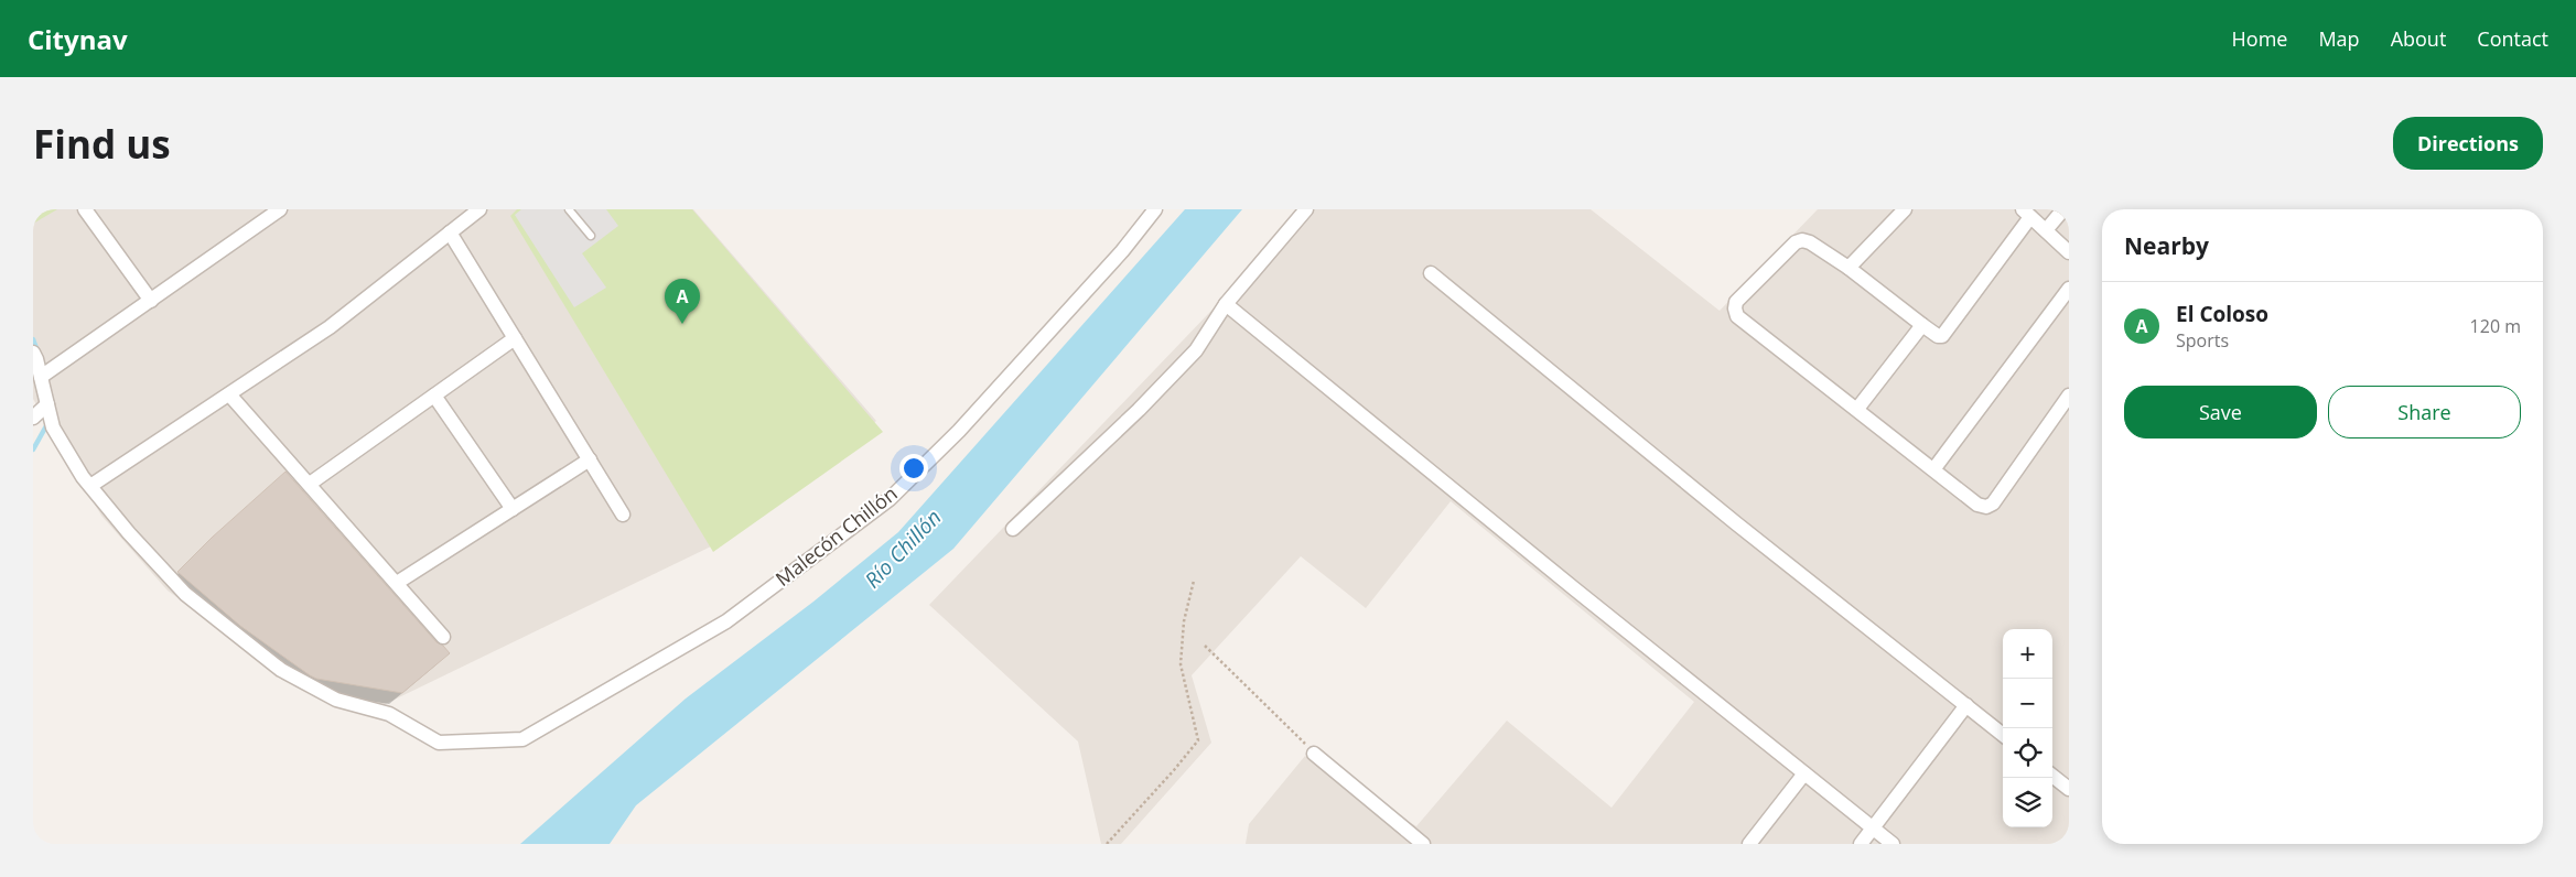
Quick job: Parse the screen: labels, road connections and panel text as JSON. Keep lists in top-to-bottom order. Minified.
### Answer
{"streets":{"street":["Malecón Chillón"]},"water":["Río Chillón"],"page":{"header":"Citynav","nav":["Home","Map","About","Contact"],"buttons":["Directions",["Save","Share"]],"title":"Find us","heading":"Nearby","pins":"A","list":[{"mark":"A","name":"El Coloso","note":"Sports","value":"120 m"}],"map_buttons":["+","−"]}}
